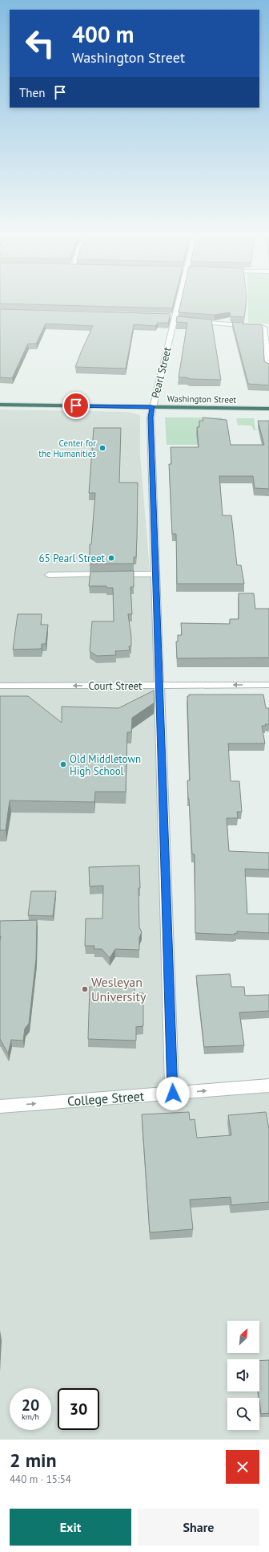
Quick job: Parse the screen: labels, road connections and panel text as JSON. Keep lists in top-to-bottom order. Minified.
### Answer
{"streets":{"highway":["Washington Street"],"street":["Pearl Street","Court Street","College Street"]},"crossings":[["Pearl Street","Washington Street"],["Pearl Street","Court Street"],["Pearl Street","College Street"]],"one_way":["Court Street","College Street"],"places":["Center for the Humanities","65 Pearl Street","Old Middletown High School","Wesleyan University"],"north":"top right","page":{"turn":["400 m","Washington Street"],"then":"Then","speed":"20 km/h","limit":"30","heading":["2 min","440 m · 15:54"],"buttons":["Exit","Share"]}}
